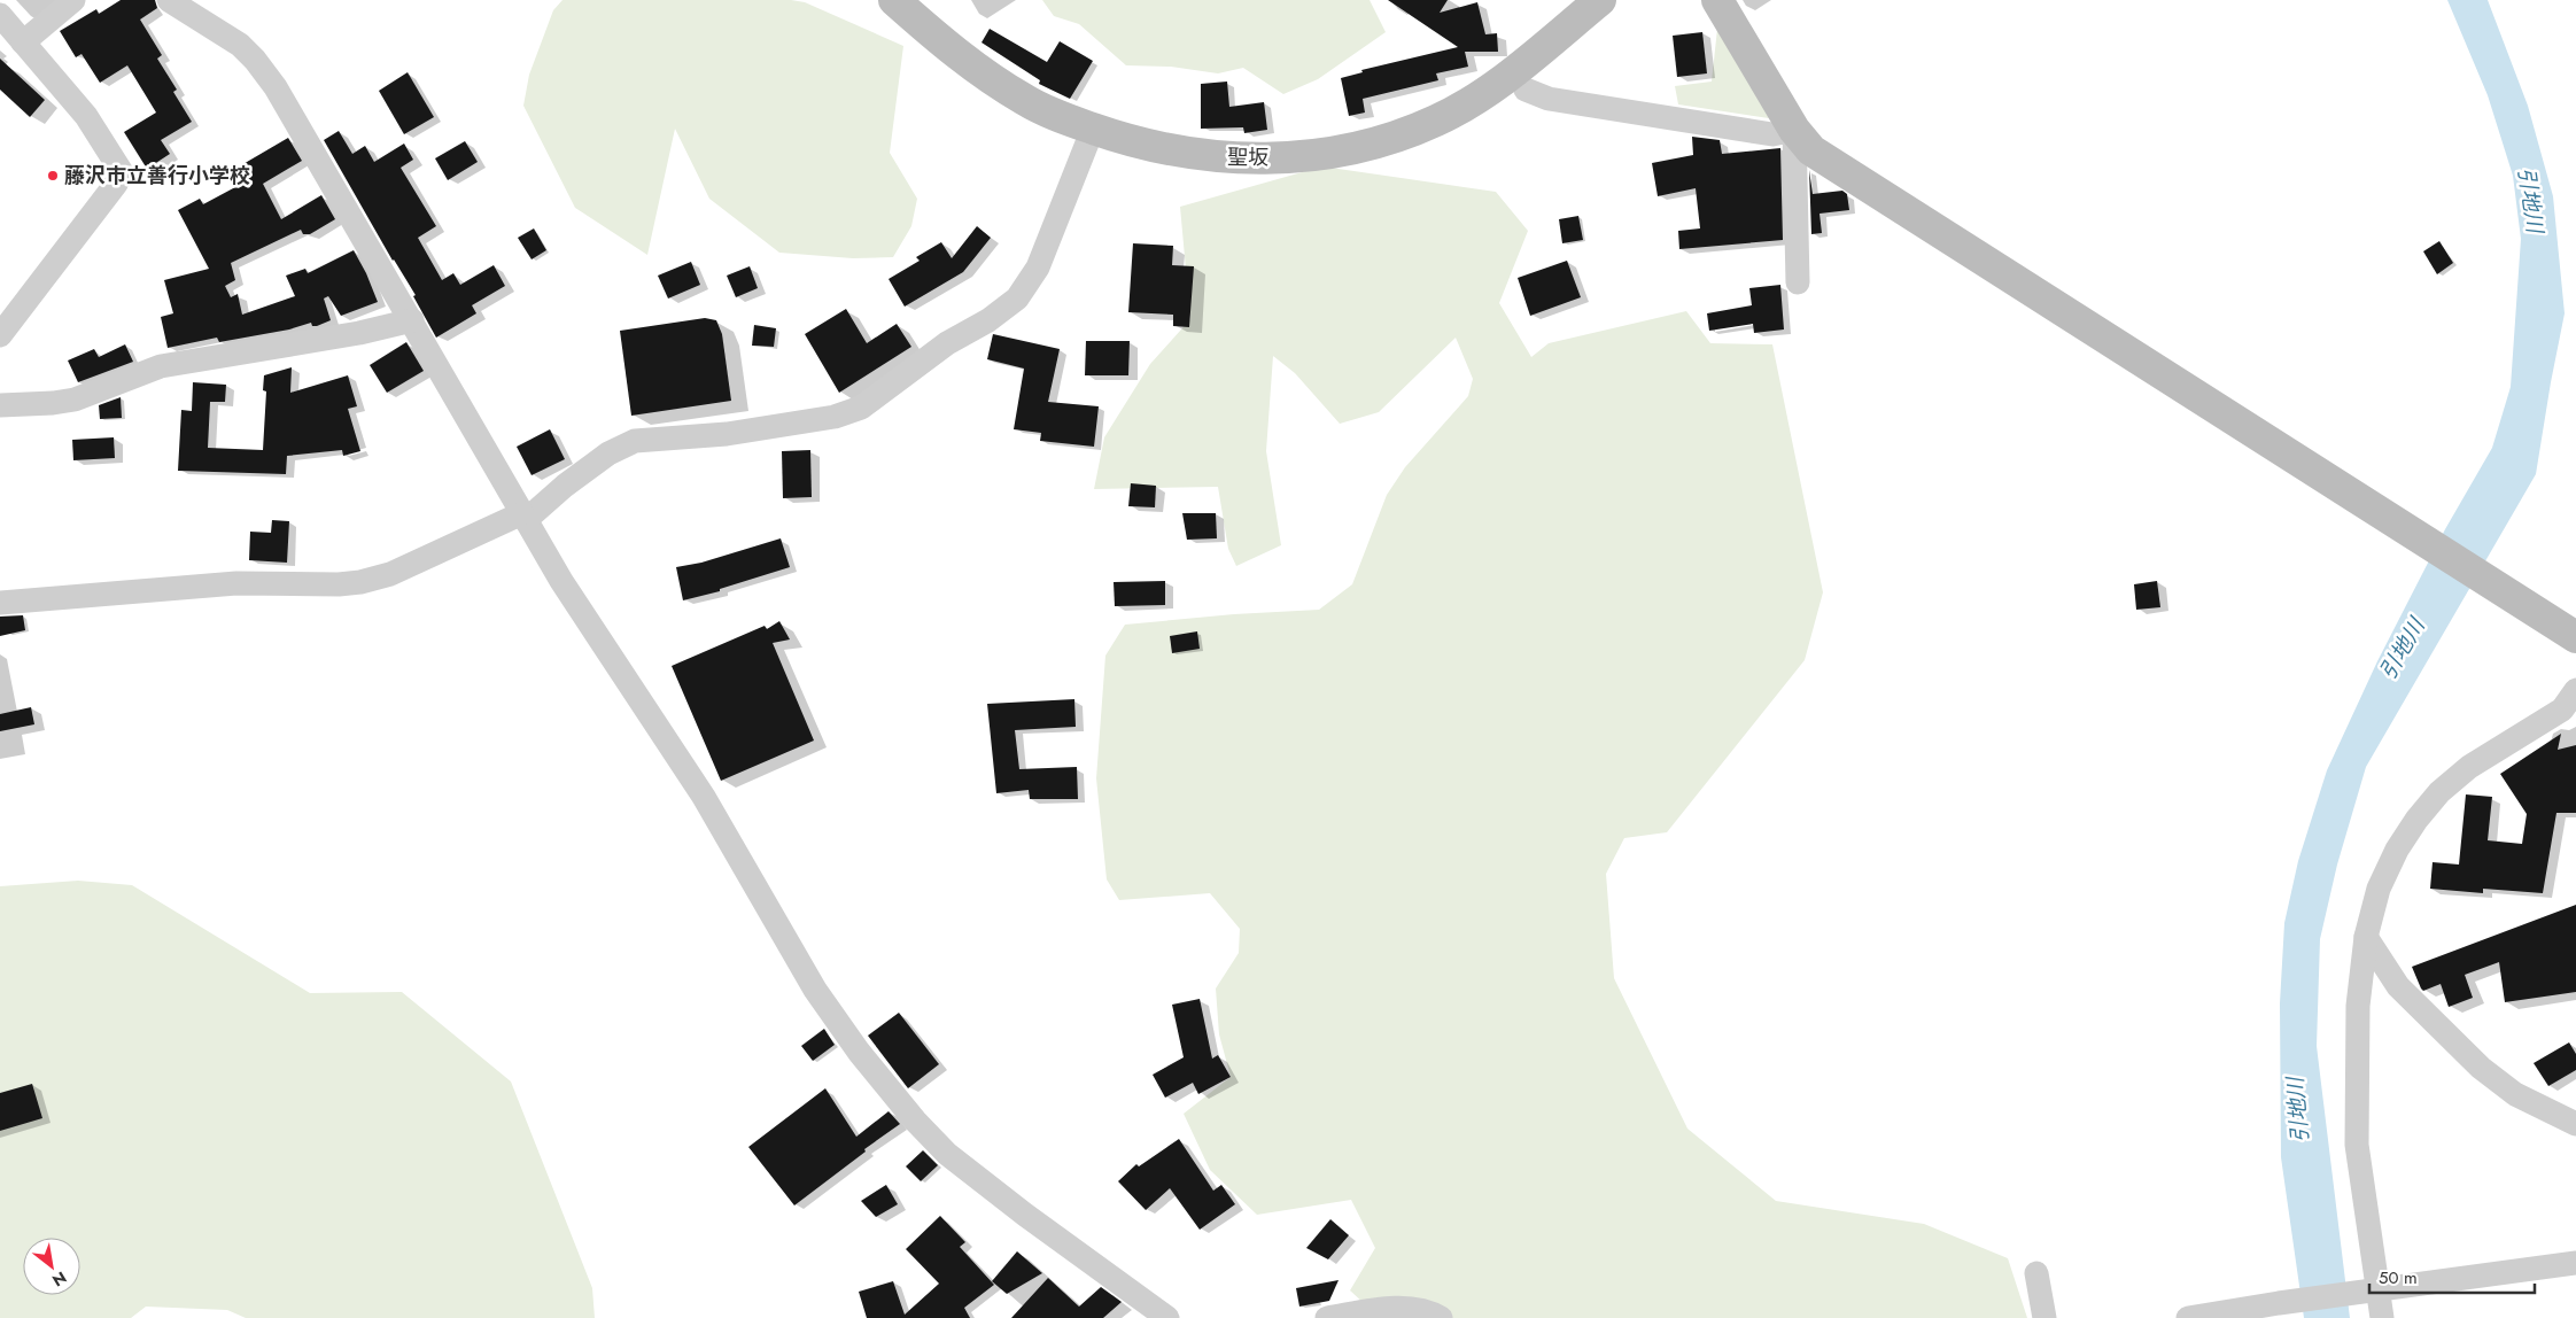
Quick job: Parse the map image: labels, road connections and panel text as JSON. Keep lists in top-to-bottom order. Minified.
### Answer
{"streets":{"street":["聖坂"]},"water":["引地川"],"places":["藤沢市立善行小学校"],"scale_bar":"50 m","north":"bottom right"}
